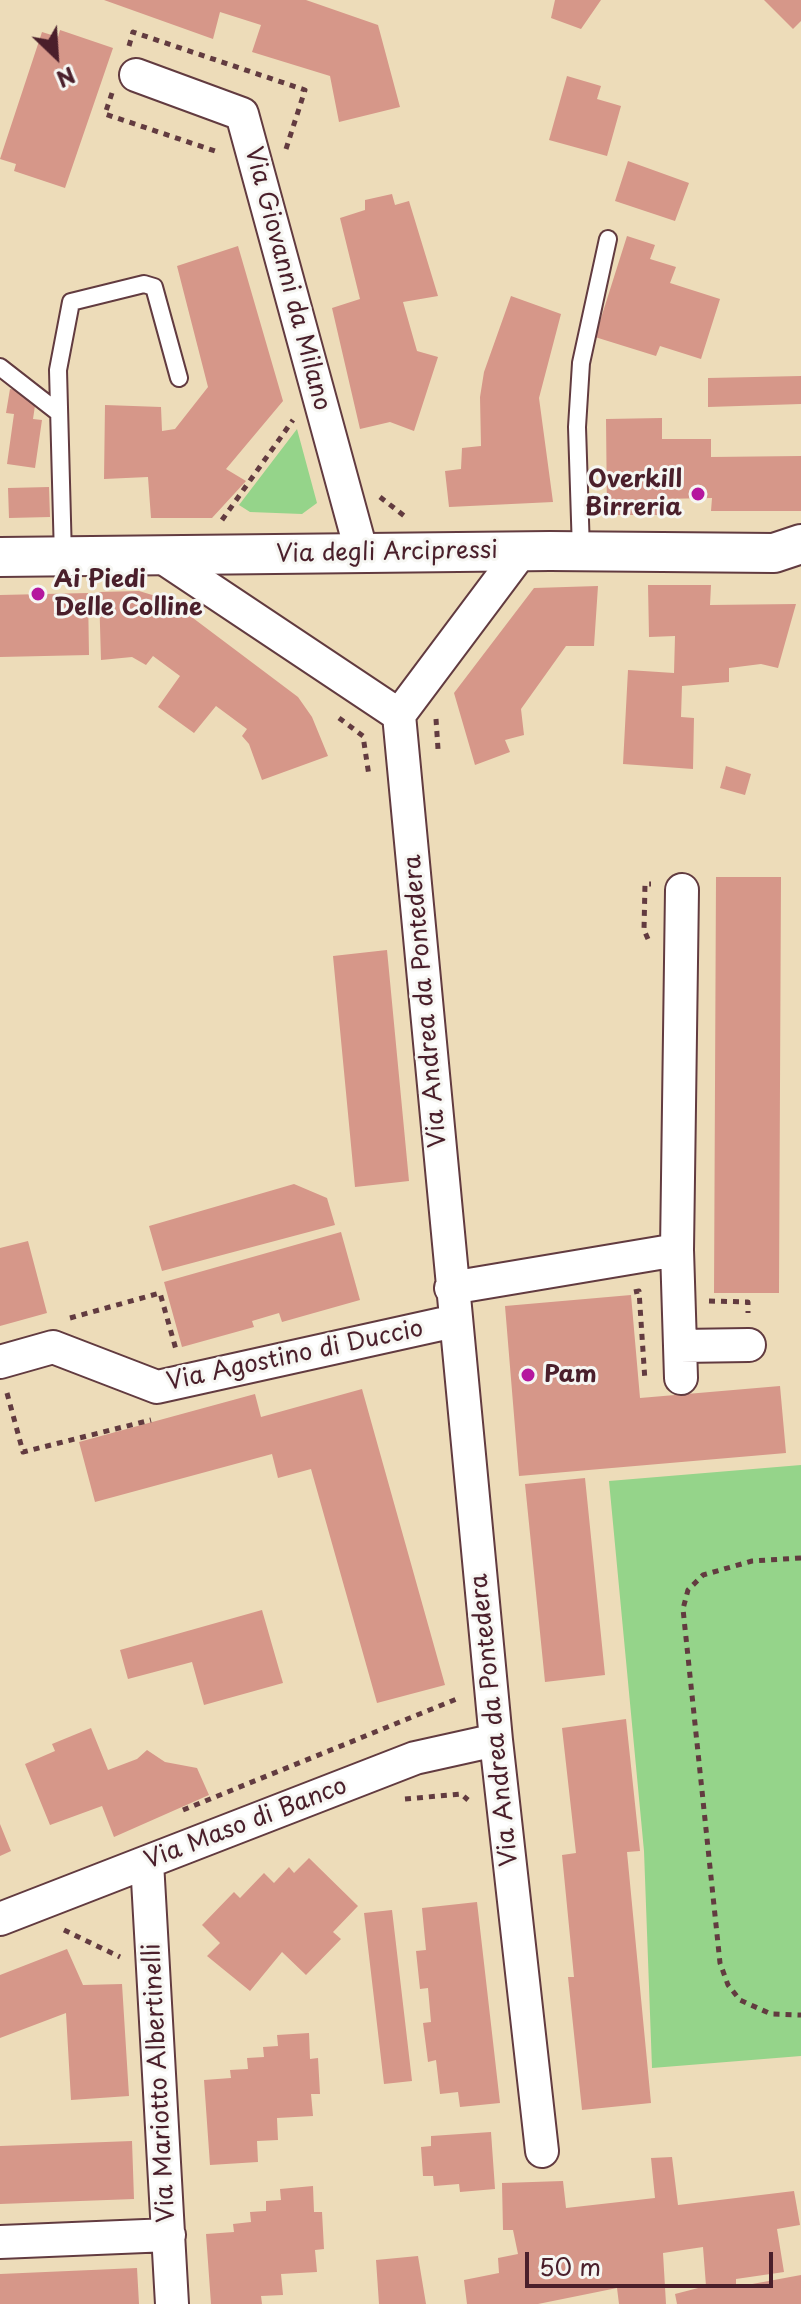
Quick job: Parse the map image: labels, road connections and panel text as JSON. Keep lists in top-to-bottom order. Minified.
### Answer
{"streets":{"street":["Via Giovanni da Milano","Via degli Arcipressi","Via Andrea da Pontedera","Via Agostino di Duccio","Via Maso di Banco","Via Mariotto Albertinelli"]},"crossings":[["Via Giovanni da Milano","Via degli Arcipressi"],["Via Andrea da Pontedera","Via Agostino di Duccio"],["Via Andrea da Pontedera","Via Maso di Banco"],["Via Maso di Banco","Via Mariotto Albertinelli"]],"places":["Overkill Birreria","Ai Piedi Delle Colline","Pam"],"scale_bar":"50 m","north":"bottom right"}
